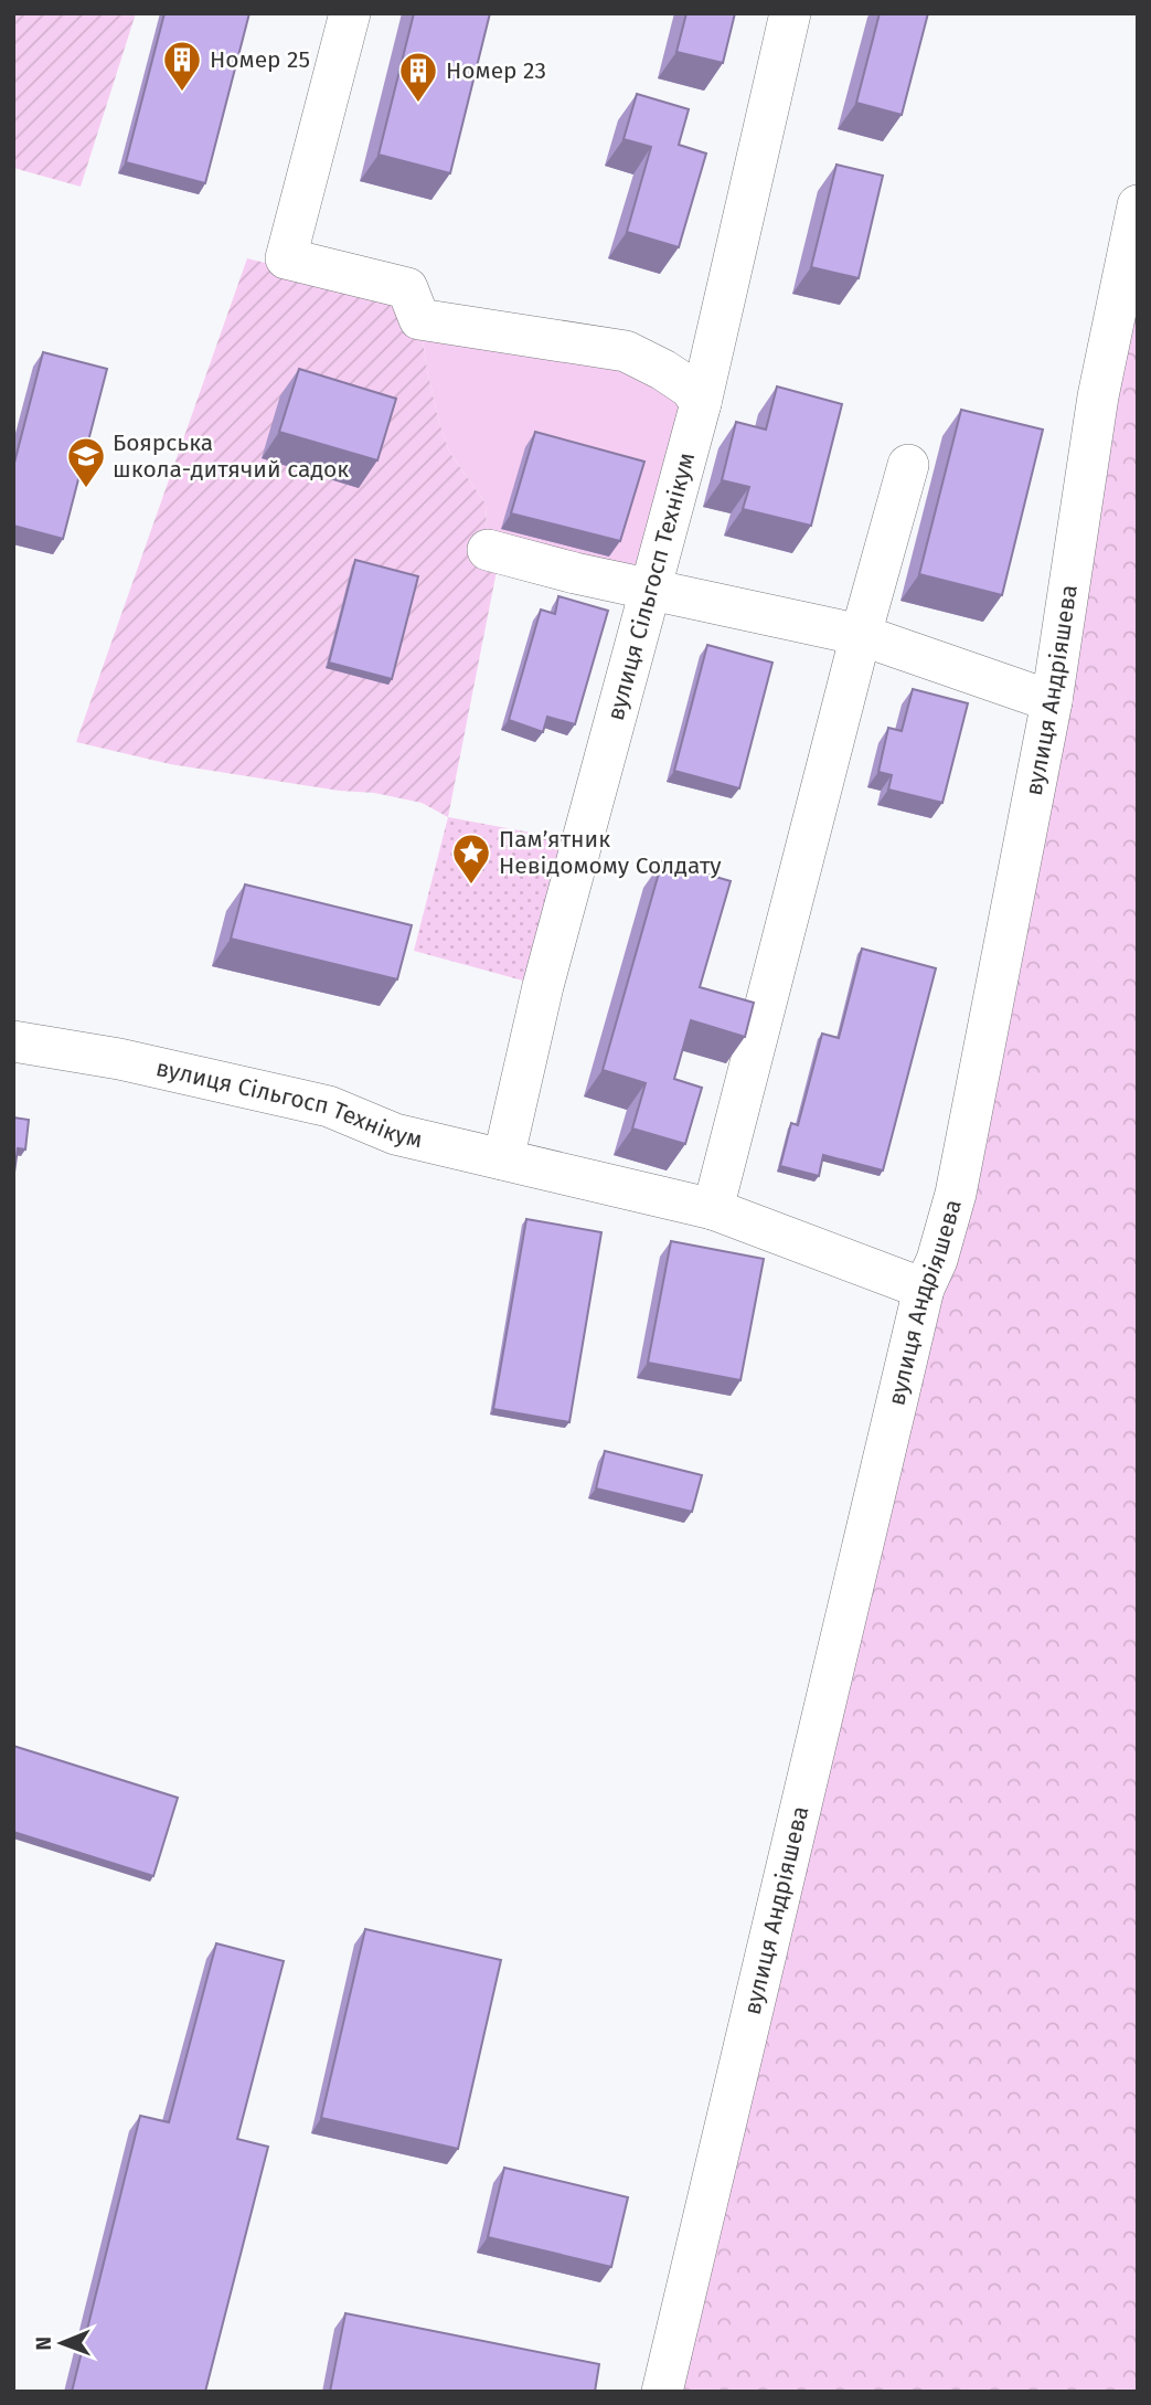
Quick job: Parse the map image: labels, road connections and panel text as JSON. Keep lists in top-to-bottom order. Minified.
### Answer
{"streets":{"street":["вулиця Сільгосп Технікум","вулиця Андріяшева"]},"crossings":[["вулиця Сільгосп Технікум","вулиця Андріяшева"]],"places":{"building":["Номер 25","Номер 23"],"school or university":["Боярська школа-дитячий садок"],"place":["Пам’ятник Невідомому Солдату"]},"north":"left"}
